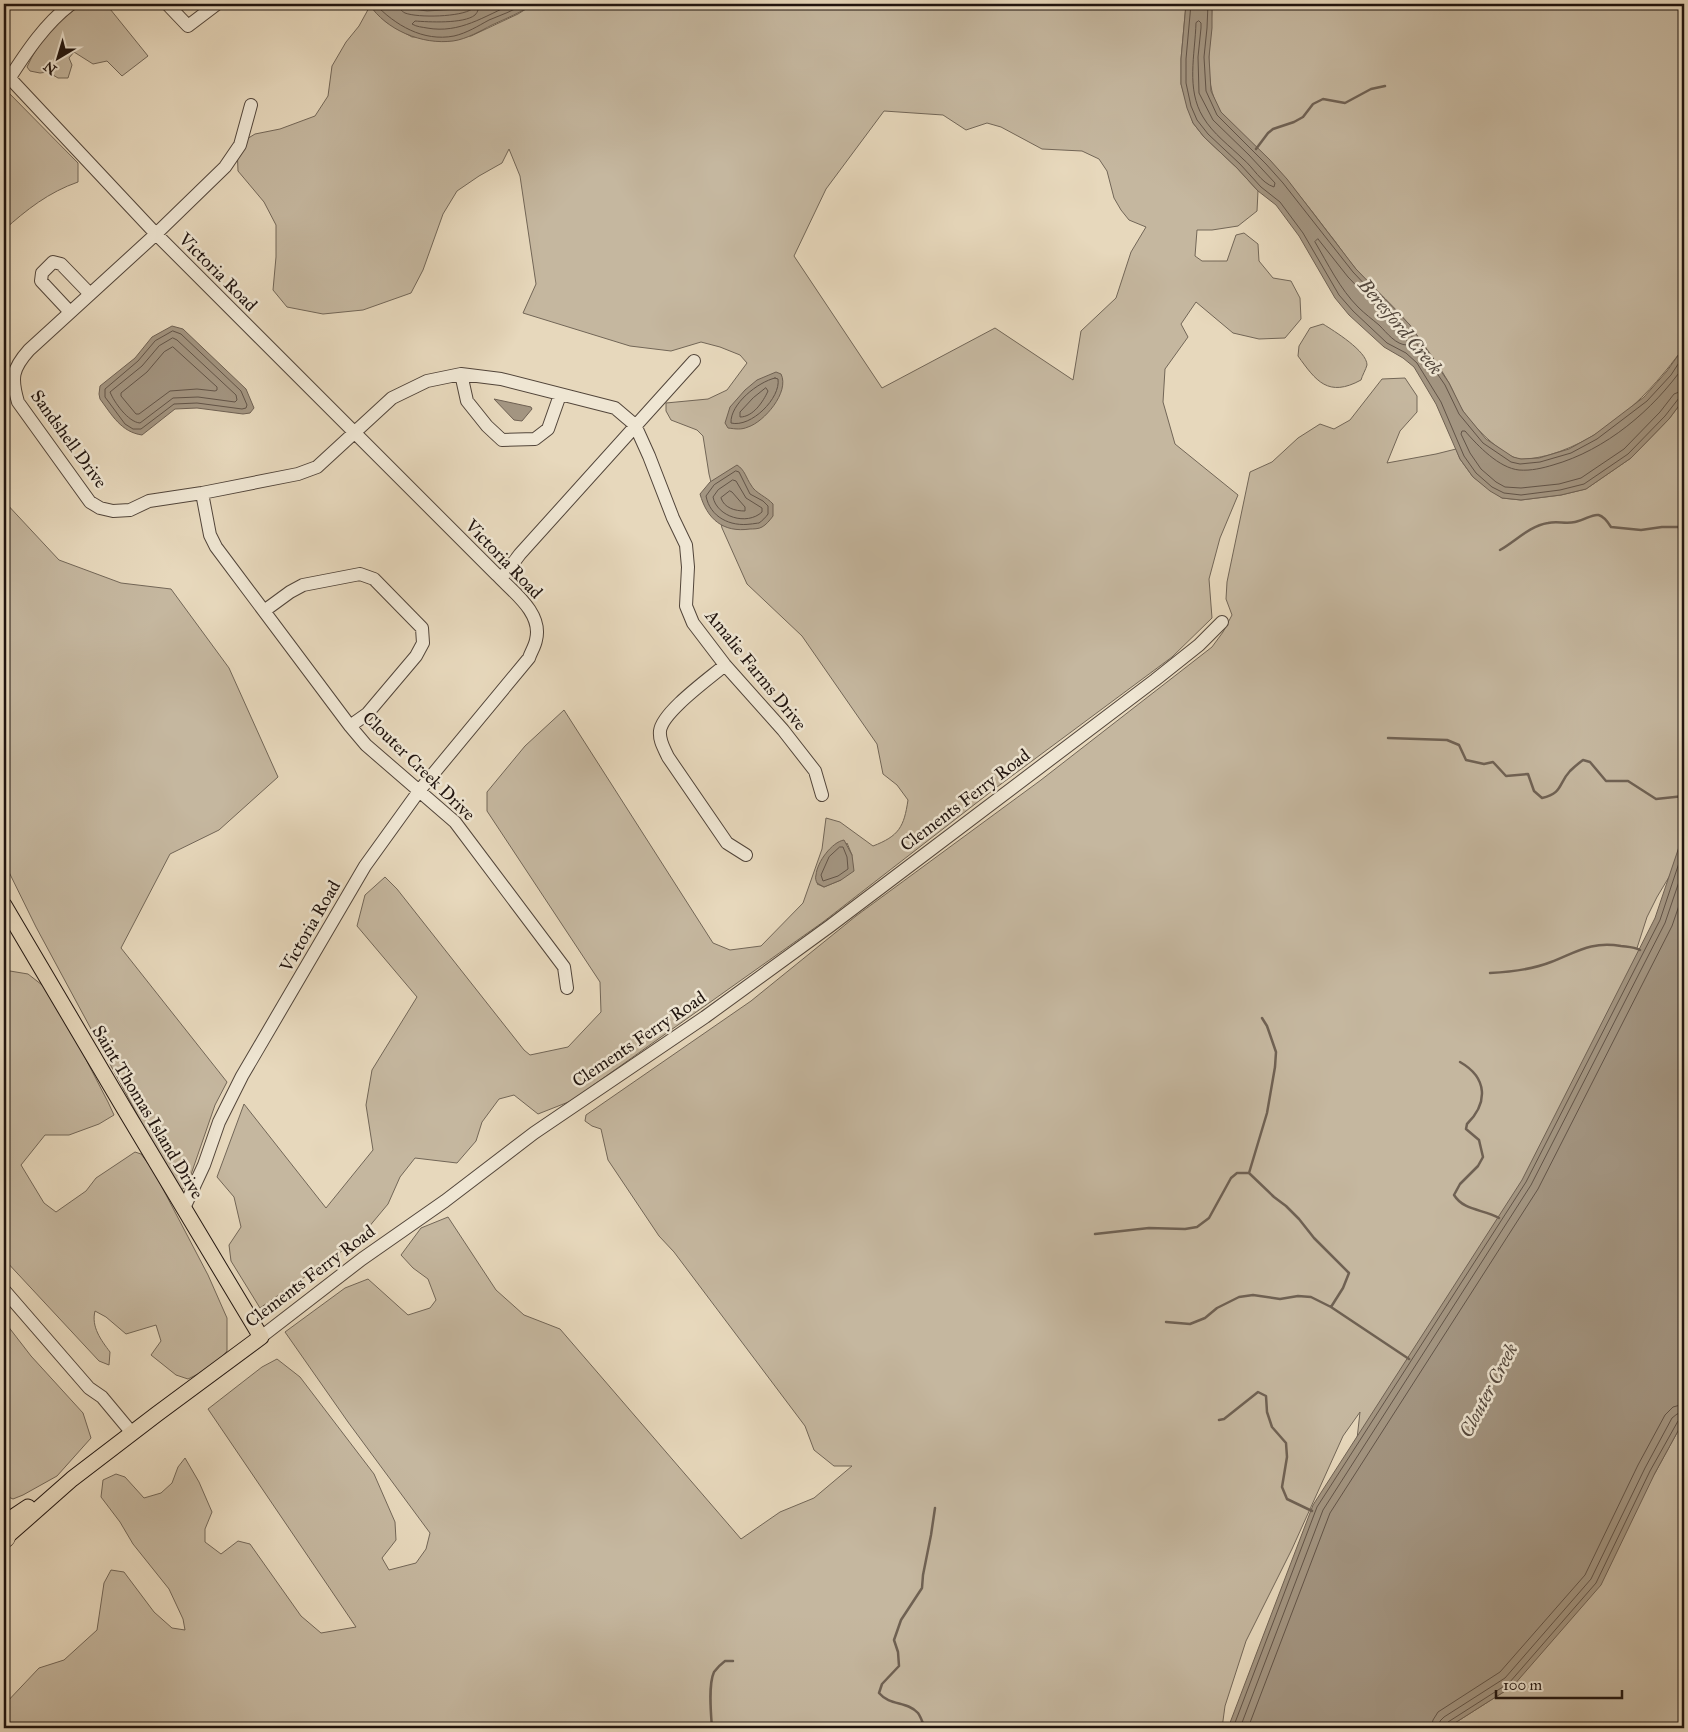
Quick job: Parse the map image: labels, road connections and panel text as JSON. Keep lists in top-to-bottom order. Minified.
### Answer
{"streets":{"main road":["Clements Ferry Road","Saint Thomas Island Drive"],"street":["Victoria Road","Sandshell Drive","Amalie Farms Drive","Clouter Creek Drive"]},"crossings":[["Victoria Road","Sandshell Drive"],["Victoria Road","Clouter Creek Drive"],["Victoria Road","Saint Thomas Island Drive"],["Sandshell Drive","Amalie Farms Drive"],["Sandshell Drive","Clouter Creek Drive"],["Clements Ferry Road","Saint Thomas Island Drive"]],"water":["Beresford Creek","Clouter Creek"],"scale_bar":"100 m","north":"bottom left"}
